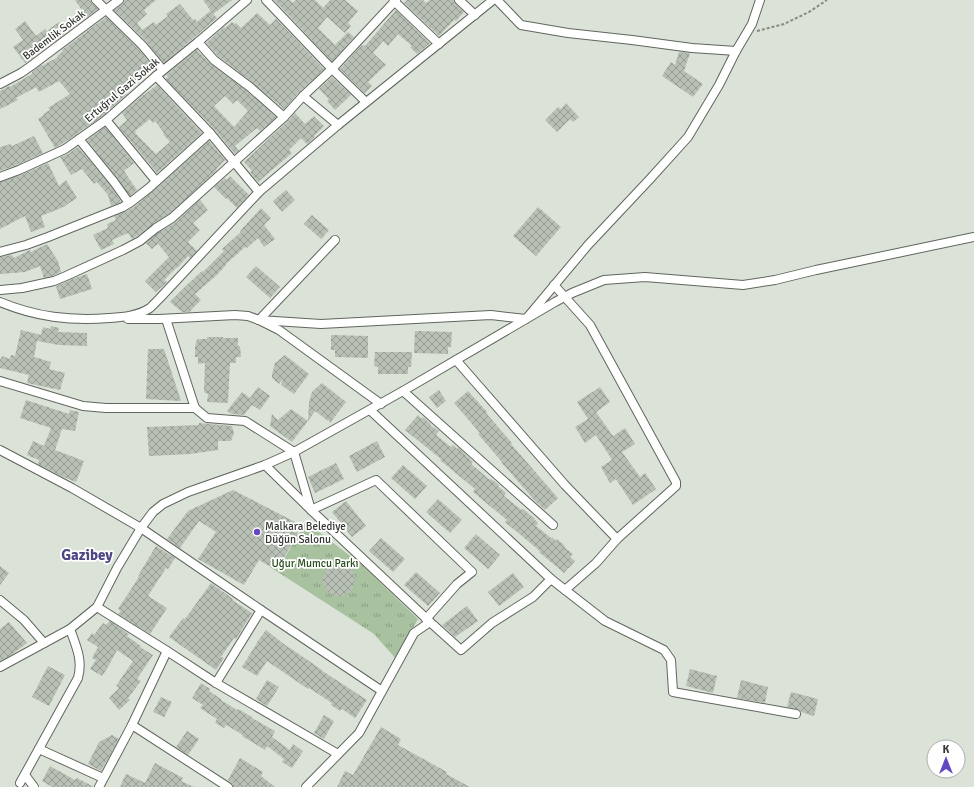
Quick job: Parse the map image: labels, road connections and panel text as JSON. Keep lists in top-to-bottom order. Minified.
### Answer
{"streets":{"street":["Bademlik Sokak","Ertuğrul Gazi Sokak"]},"districts":["Gazibey"],"parks":["Uğur Mumcu Parkı"],"places":["Malkara Belediye Düğün Salonu"],"north":"top"}
